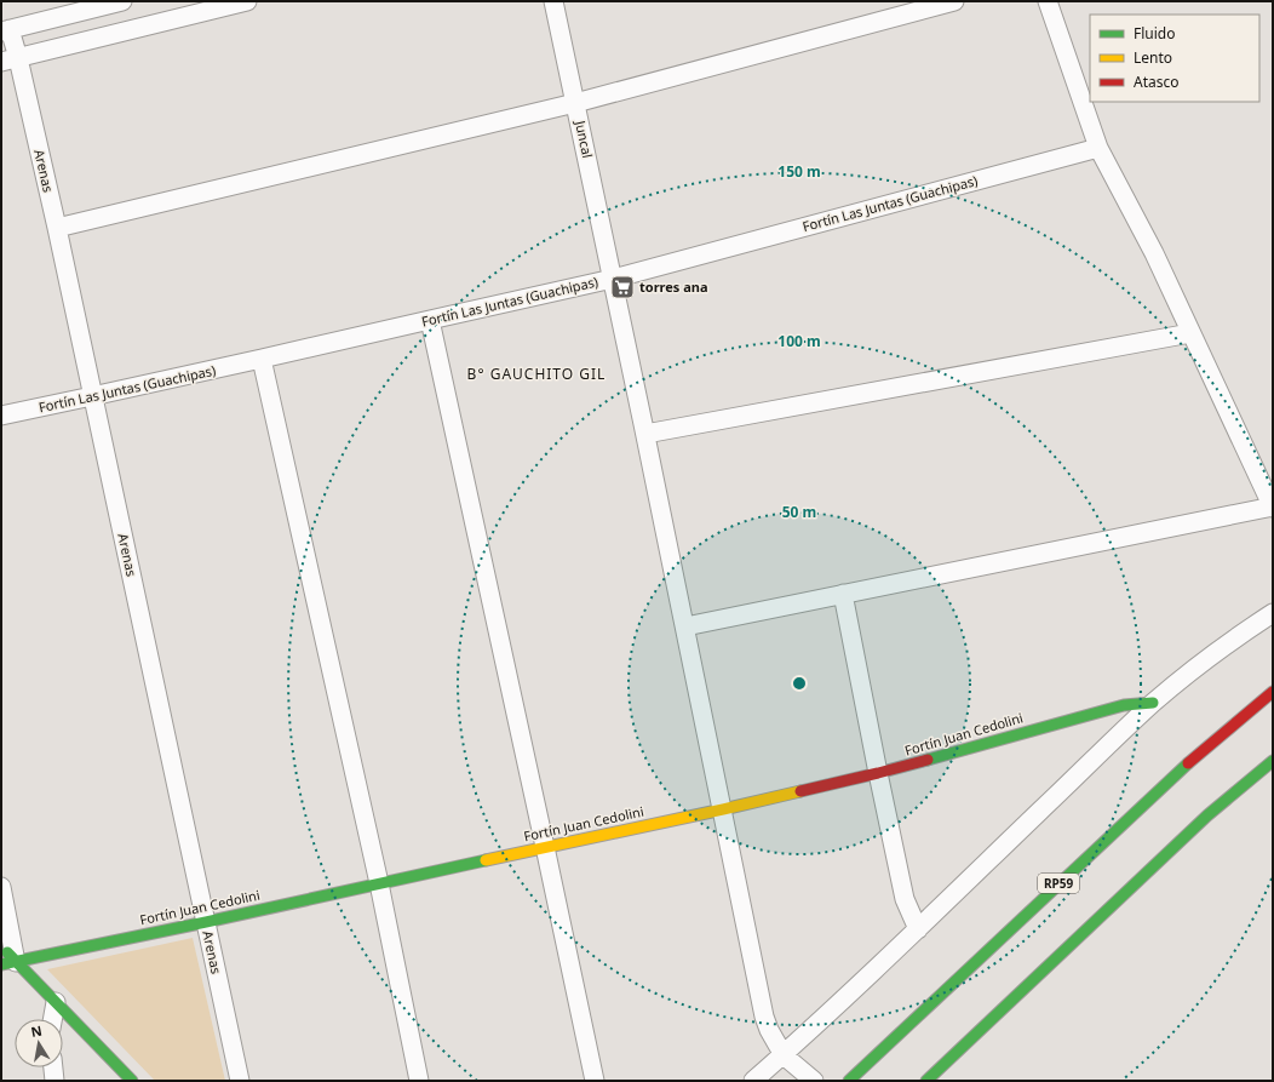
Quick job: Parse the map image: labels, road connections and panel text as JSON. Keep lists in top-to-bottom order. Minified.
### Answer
{"streets":{"main road":["Fortín Juan Cedolini","RP59"],"street":["Juncal","Arenas","Fortín Las Juntas (Guachipas)"]},"crossings":[["Juncal","Fortín Las Juntas (Guachipas)"],["Juncal","Fortín Juan Cedolini"],["Arenas","Fortín Las Juntas (Guachipas)"],["Arenas","Fortín Juan Cedolini"]],"districts":["B° GAUCHITO GIL"],"places":{"supermarket":["torres ana"]},"legend":["Fluido","Lento","Atasco"],"north":"top","rings":["150 m","100 m","50 m"]}
